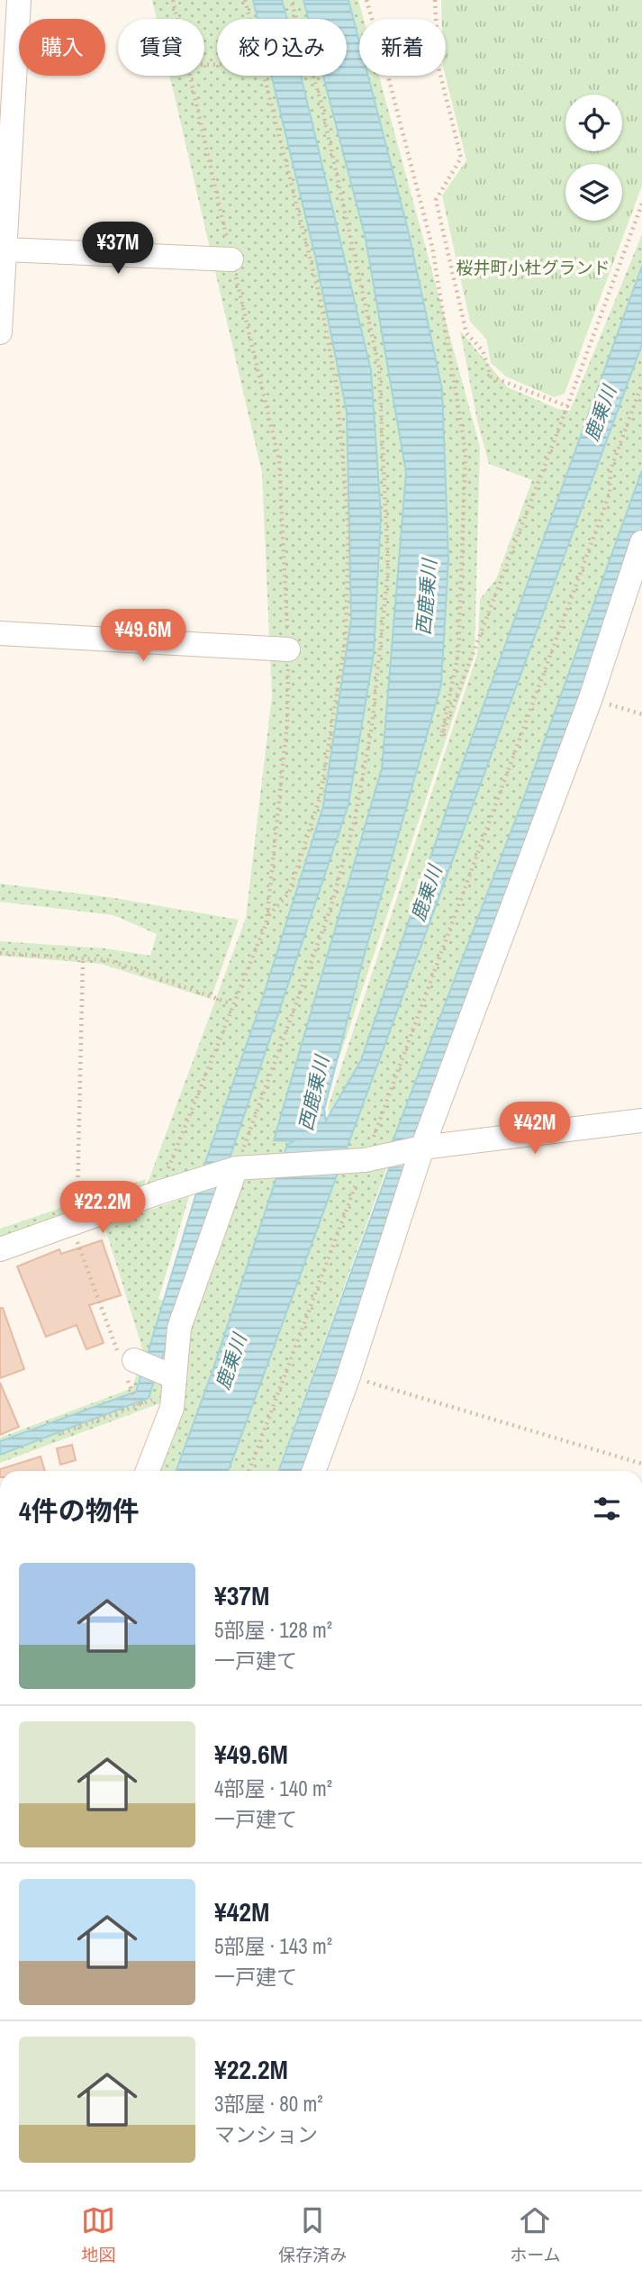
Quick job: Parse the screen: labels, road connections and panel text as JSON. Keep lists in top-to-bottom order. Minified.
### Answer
{"water":["鹿乗川","西鹿乗川"],"parks":["桜井町小杜グランド"],"page":{"chip":["購入","賃貸","絞り込み","新着"],"price":["¥37M","¥49.6M","¥42M","¥22.2M"],"heading":"4件の物件","list":[{"name":"¥37M","note":"5部屋 · 128 m² · 一戸建て"},{"name":"¥49.6M","note":"4部屋 · 140 m² · 一戸建て"},{"name":"¥42M","note":"5部屋 · 143 m² · 一戸建て"},{"name":"¥22.2M","note":"3部屋 · 80 m² · マンション"}],"tabs":["地図","保存済み","ホーム"]}}
